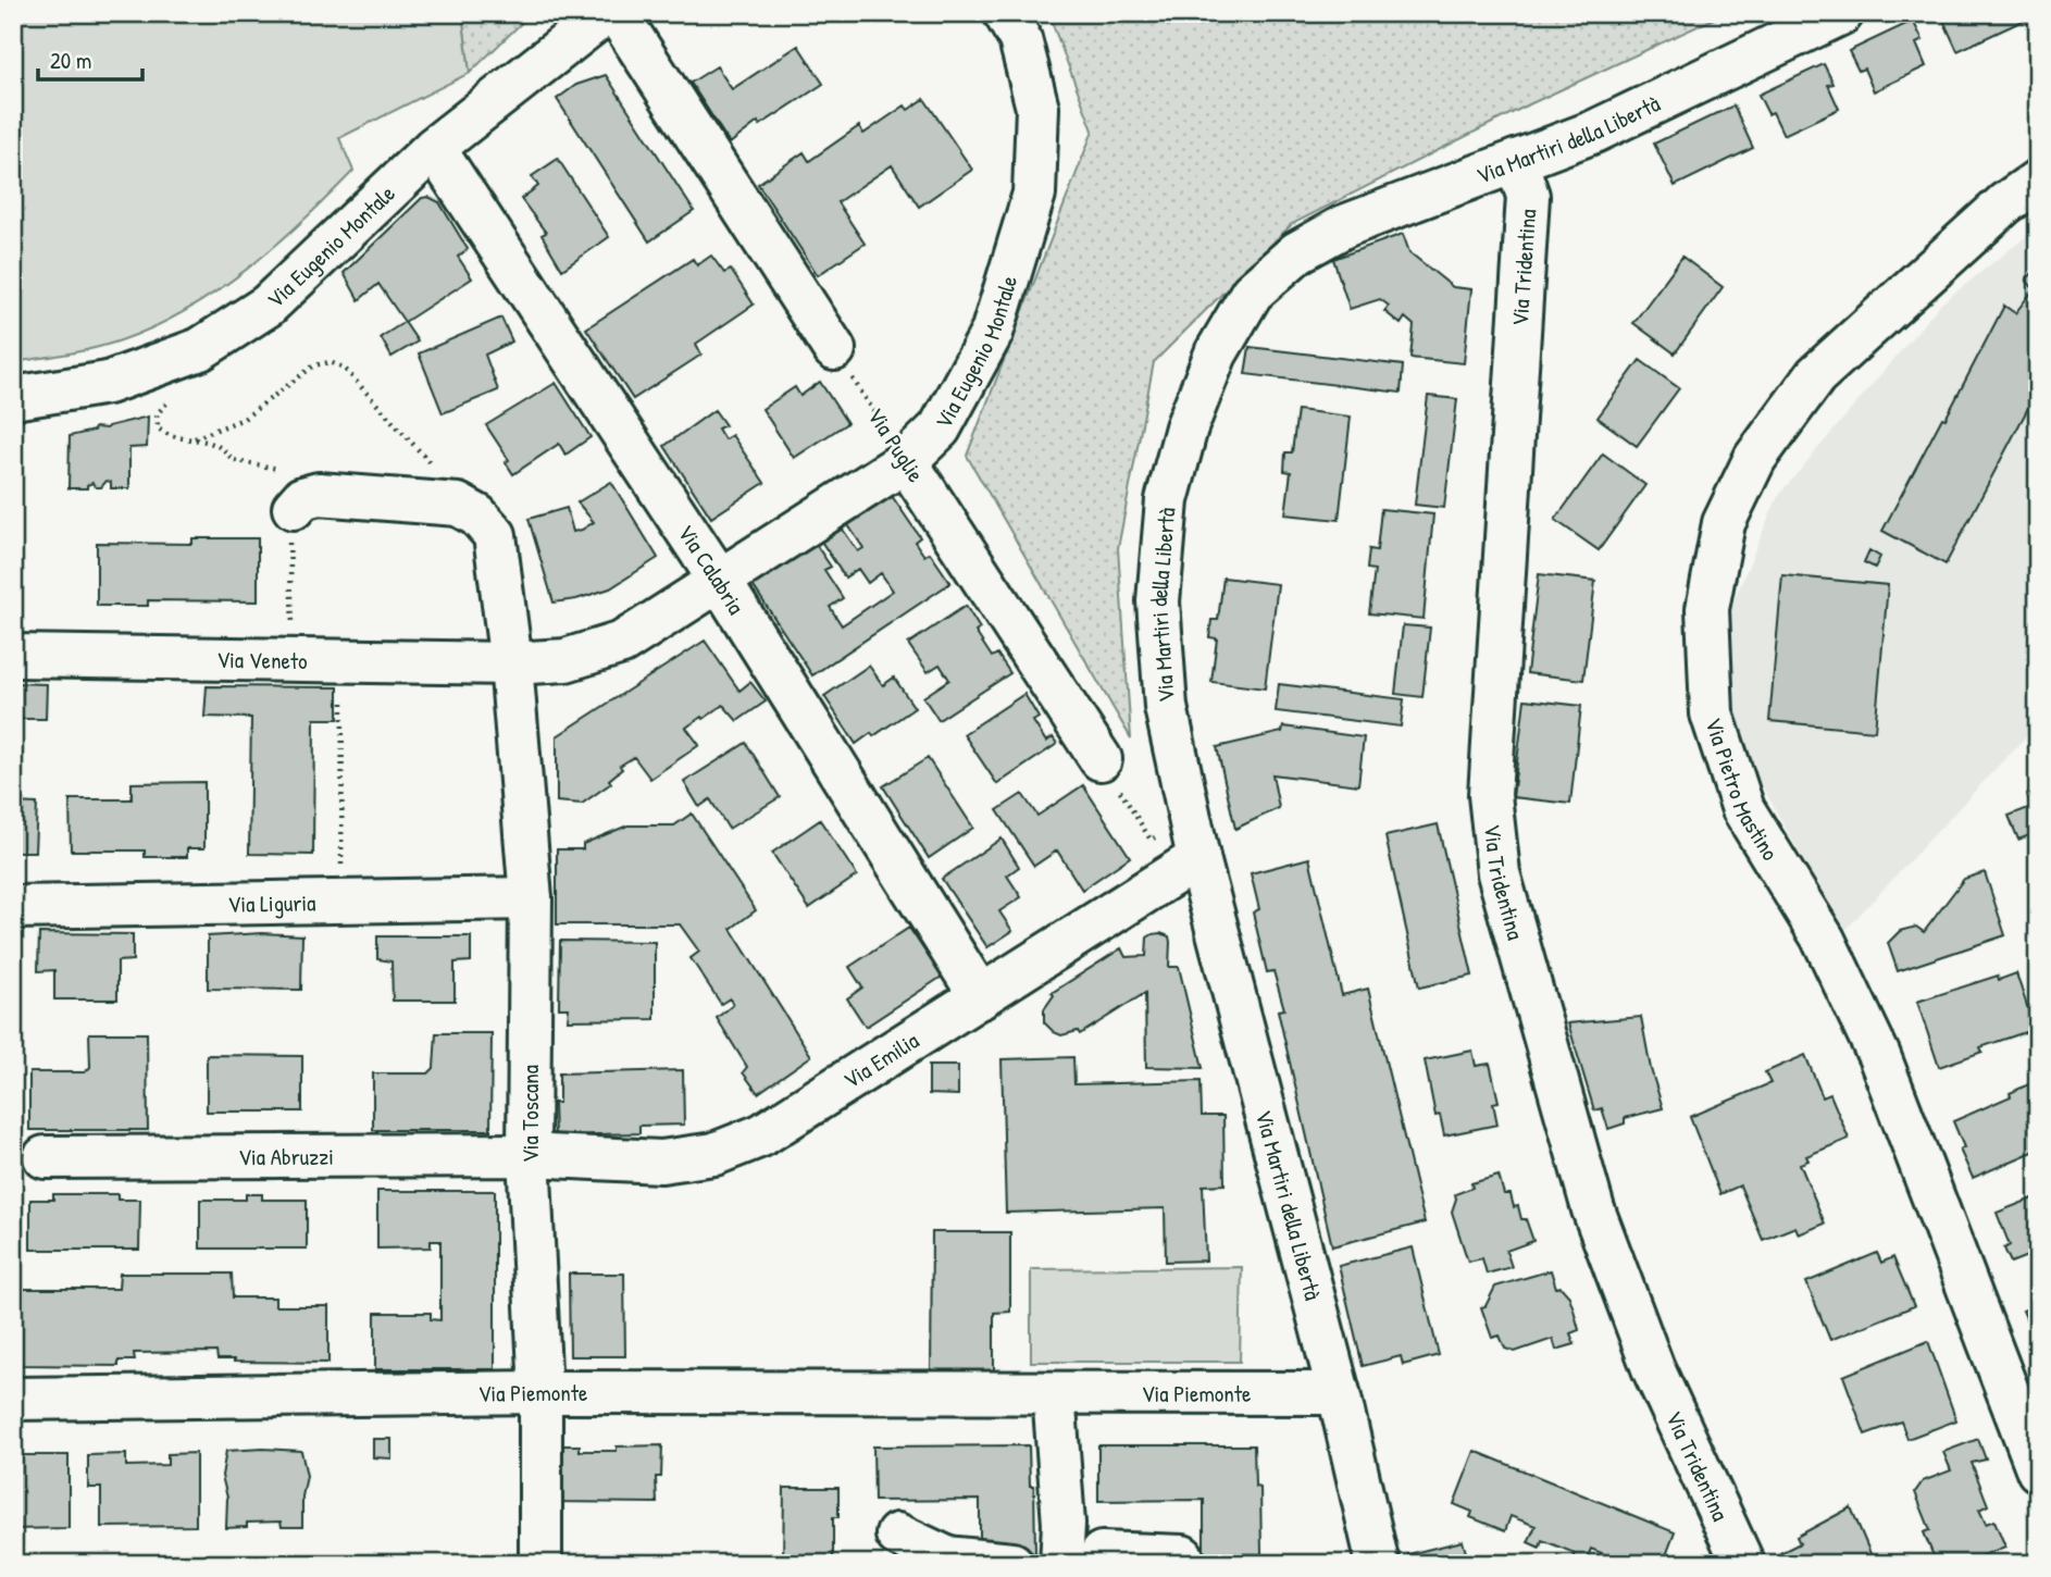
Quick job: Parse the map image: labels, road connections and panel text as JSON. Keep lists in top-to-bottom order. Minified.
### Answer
{"streets":{"street":["Via Martiri della Libertà","Via Eugenio Montale","Via Tridentina","Via Puglie","Via Calabria","Via Veneto","Via Pietro Mastino","Via Liguria","Via Emilia","Via Toscana","Via Abruzzi","Via Piemonte"]},"crossings":[["Via Martiri della Libertà","Via Tridentina"],["Via Martiri della Libertà","Via Emilia"],["Via Martiri della Libertà","Via Piemonte"],["Via Eugenio Montale","Via Puglie"],["Via Eugenio Montale","Via Calabria"],["Via Eugenio Montale","Via Veneto"],["Via Eugenio Montale","Via Toscana"],["Via Calabria","Via Emilia"],["Via Veneto","Via Toscana"],["Via Liguria","Via Toscana"],["Via Emilia","Via Toscana"],["Via Emilia","Via Abruzzi"],["Via Toscana","Via Abruzzi"],["Via Toscana","Via Piemonte"]],"scale_bar":"20 m"}
